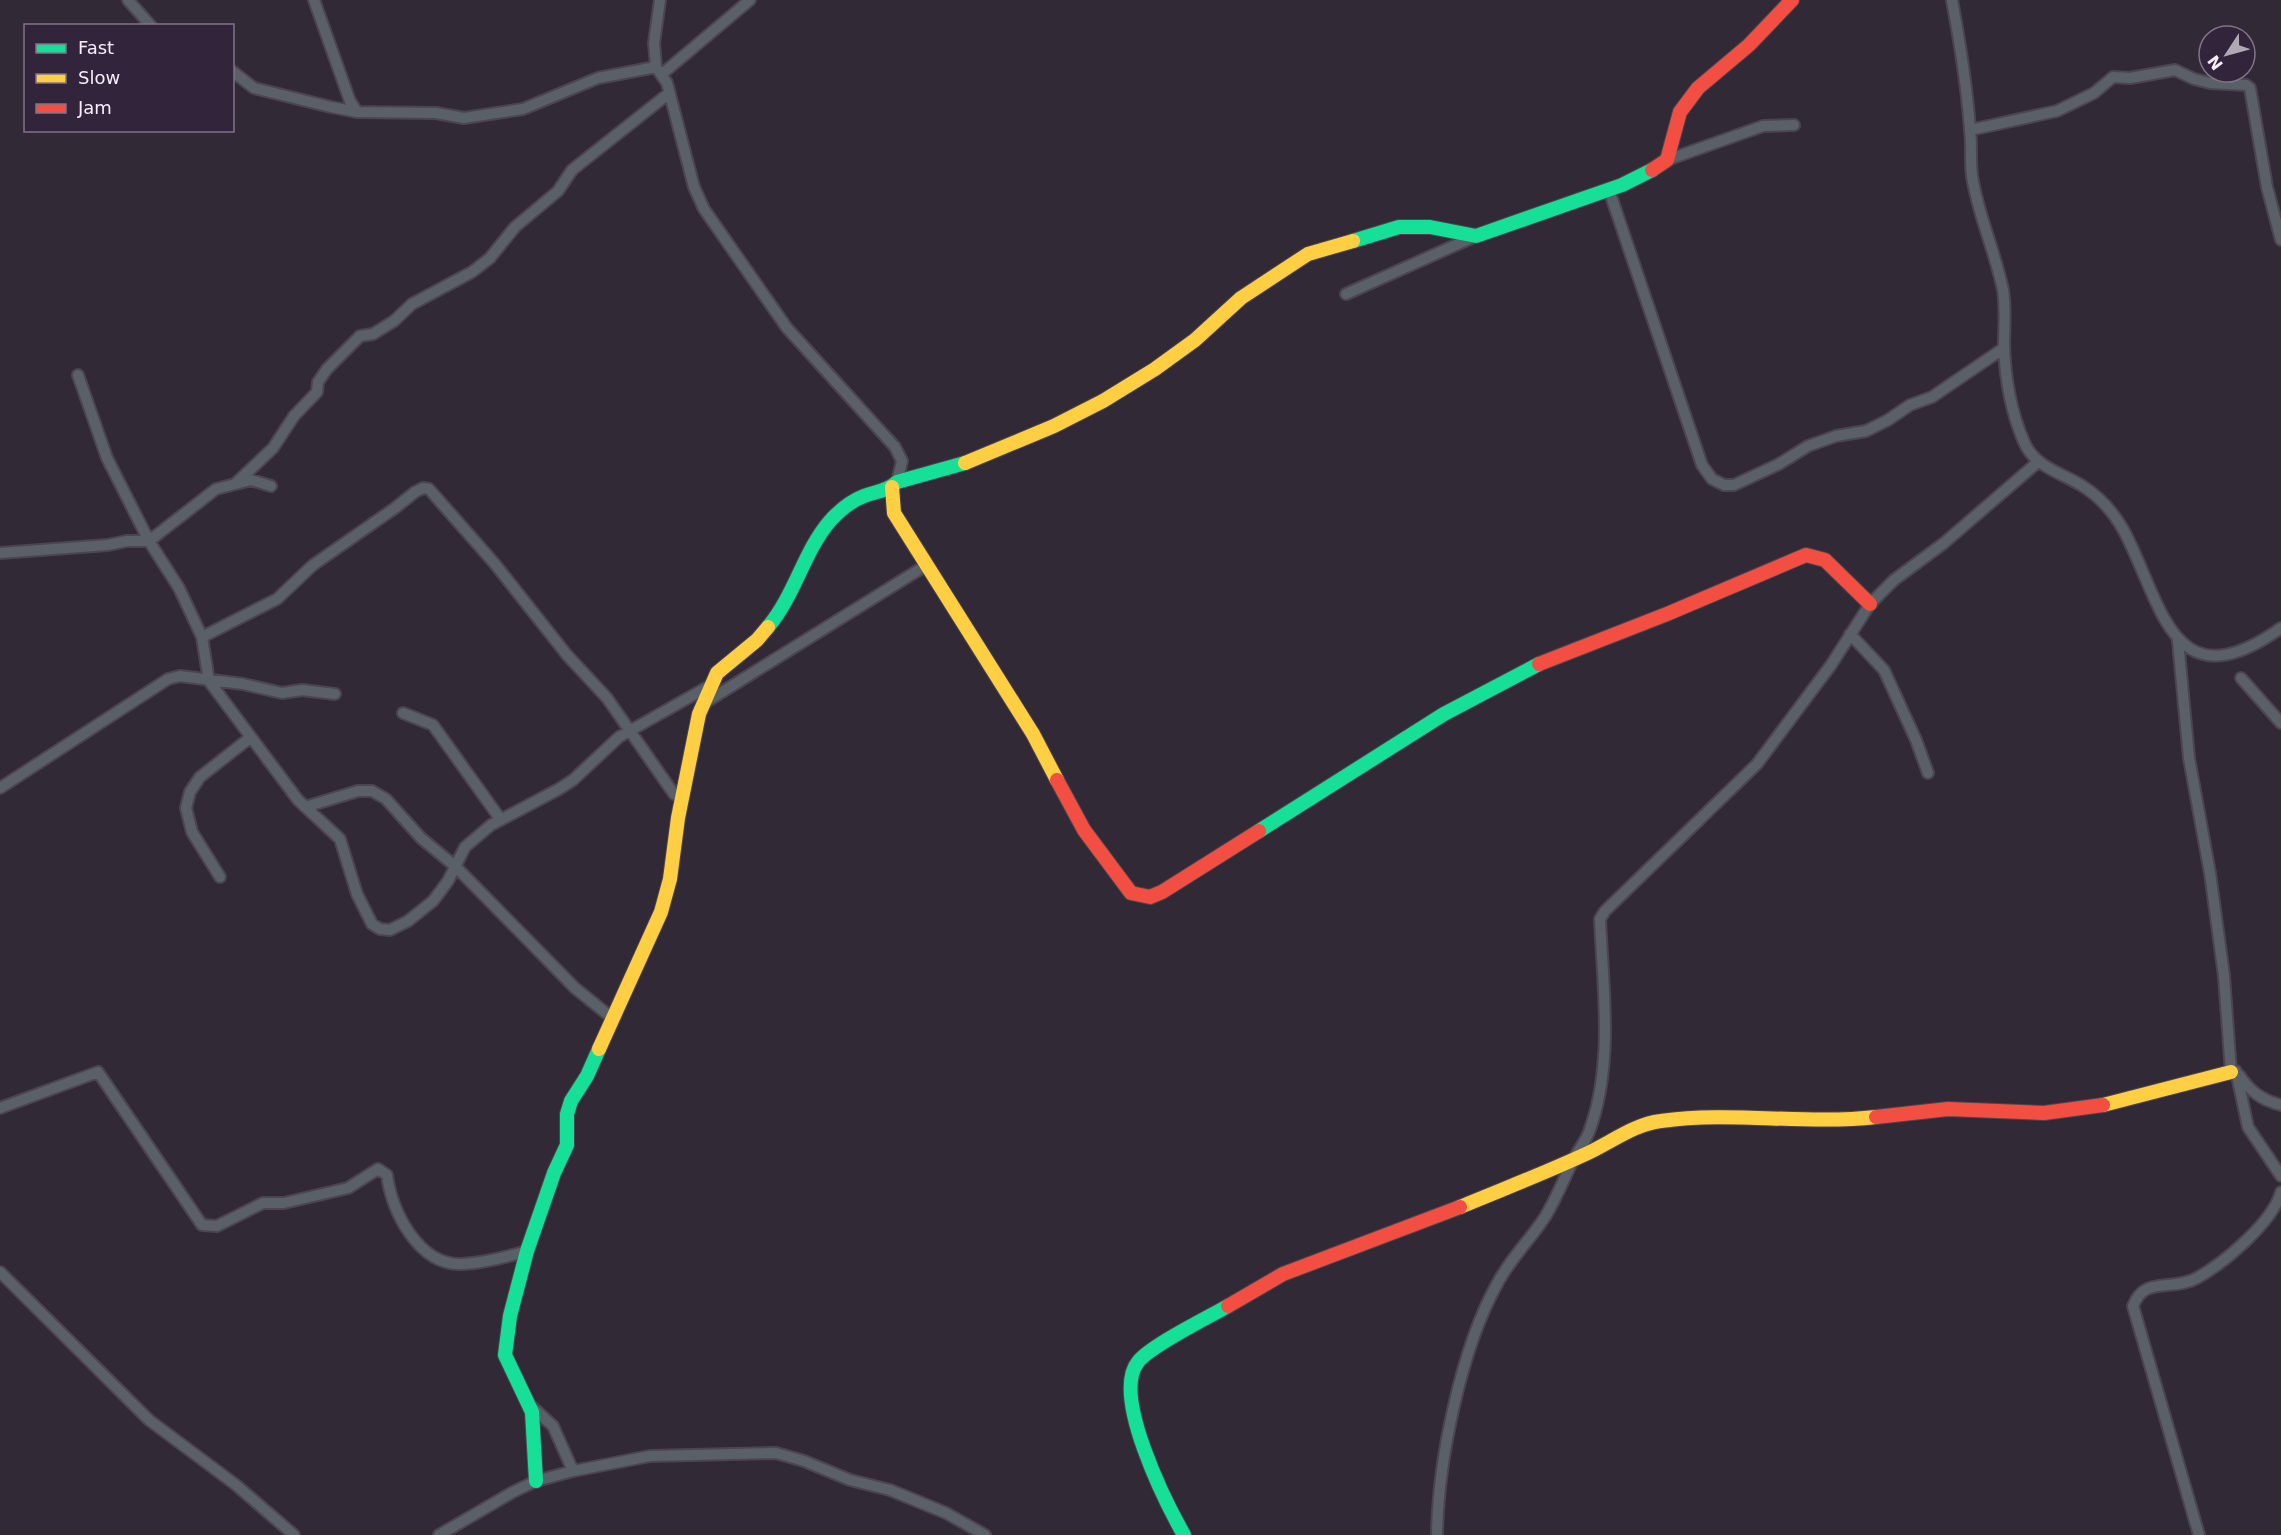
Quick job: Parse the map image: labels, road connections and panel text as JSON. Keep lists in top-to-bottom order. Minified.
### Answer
{"legend":["Fast","Slow","Jam"],"north":"bottom left"}
